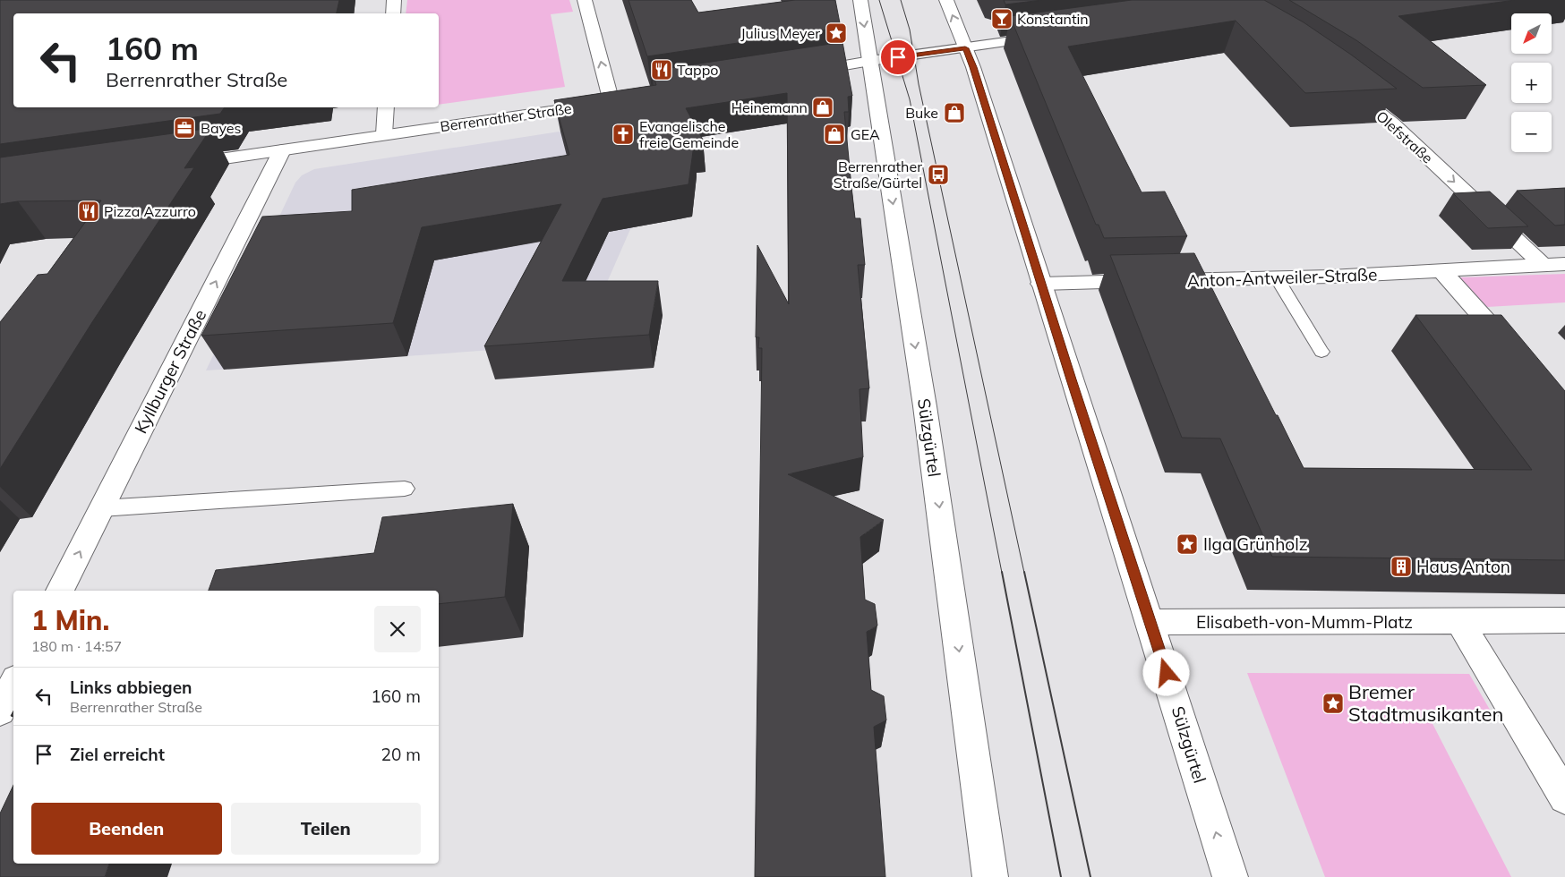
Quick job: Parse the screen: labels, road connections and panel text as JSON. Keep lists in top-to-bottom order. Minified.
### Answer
{"streets":{"street":["Berrenrather Straße","Olefstraße","Anton-Antweiler-Straße","Kyllburger Straße","Sülzgürtel","Elisabeth-von-Mumm-Platz"]},"crossings":[["Berrenrather Straße","Kyllburger Straße"],["Olefstraße","Anton-Antweiler-Straße"],["Anton-Antweiler-Straße","Sülzgürtel"],["Sülzgürtel","Elisabeth-von-Mumm-Platz"]],"one_way":["Olefstraße","Kyllburger Straße"],"places":{"bar":["Konstantin"],"place":["Julius Meyer","Ilga Grünholz","Bremer Stadtmusikanten"],"restaurant":["Tappo","Pizza Azzurro"],"shop":["Heinemann","Buke","GEA"],"office":["Bayes"],"church":["Evangelische freie Gemeinde"],"bus stop":["Berrenrather Straße/Gürtel"],"building":["Haus Anton"]},"north":"bottom left","page":{"map_buttons":["+","−"],"turn":["160 m","Berrenrather Straße"],"heading":["1 Min.","180 m · 14:57"],"list":[{"name":"Links abbiegen","note":"Berrenrather Straße","value":"160 m"},{"name":"Ziel erreicht","value":"20 m"}],"buttons":["Beenden","Teilen"]}}
